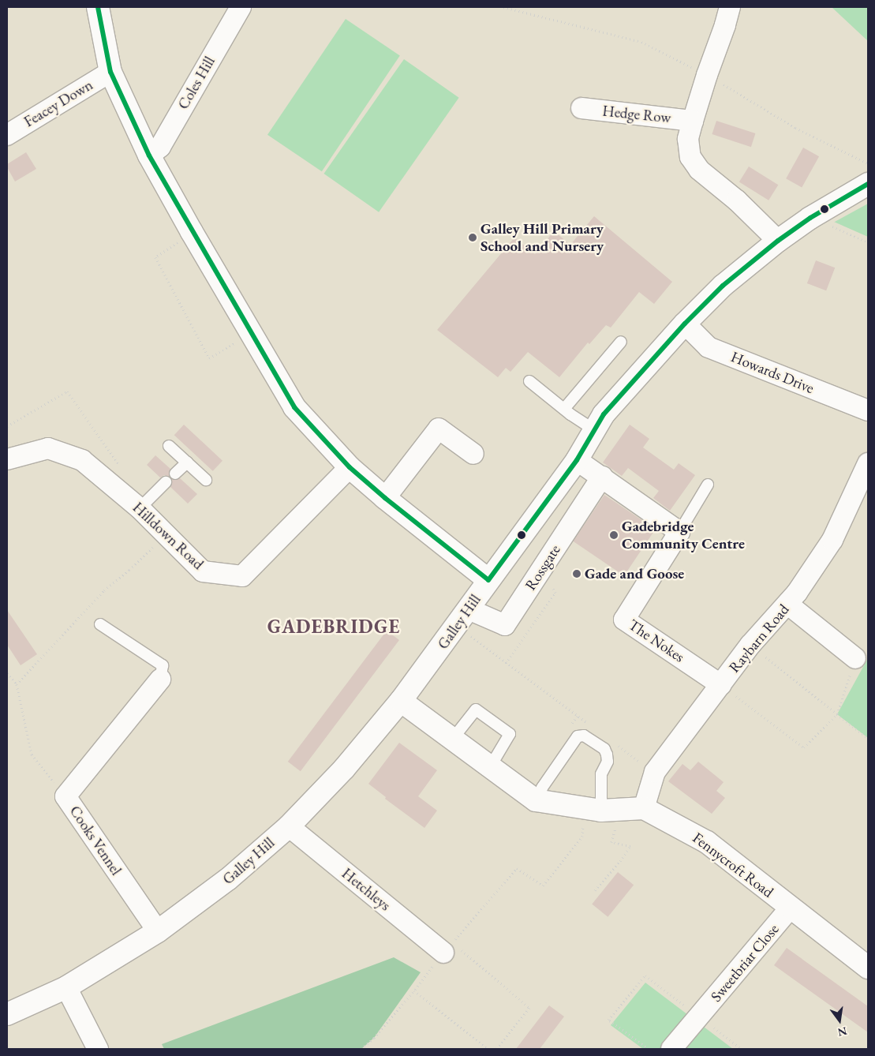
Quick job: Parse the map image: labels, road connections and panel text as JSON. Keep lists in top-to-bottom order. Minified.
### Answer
{"streets":{"street":["Coles Hill","Feacey Down","Hedge Row","Howards Drive","Hilldown Road","Rossgate","Galley Hill","Raybarn Road","The Nokes","Cooks Vennel","Fennycroft Road","Hetchleys","Sweetbriar Close"]},"crossings":[["Howards Drive","Galley Hill"],["Rossgate","Galley Hill"],["Galley Hill","Cooks Vennel"],["Galley Hill","Fennycroft Road"],["Galley Hill","Hetchleys"],["Raybarn Road","The Nokes"],["Raybarn Road","Fennycroft Road"],["Fennycroft Road","Sweetbriar Close"]],"districts":["GADEBRIDGE"],"places":["Galley Hill Primary School and Nursery","Gadebridge Community Centre","Gade and Goose"],"north":"bottom"}
